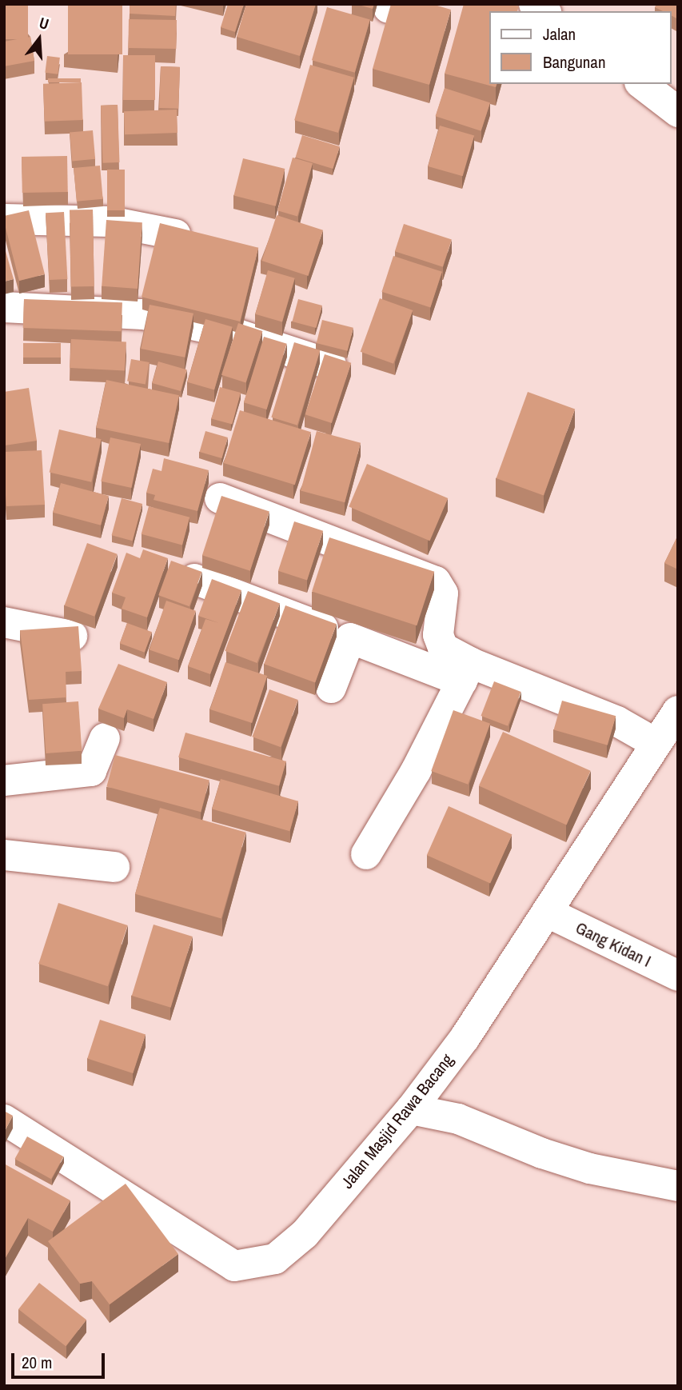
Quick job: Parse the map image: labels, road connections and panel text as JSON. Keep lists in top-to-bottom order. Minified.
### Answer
{"streets":{"street":["Gang Kidan I","Jalan Masjid Rawa Bacang"]},"crossings":[["Gang Kidan I","Jalan Masjid Rawa Bacang"]],"legend":["Jalan","Bangunan"],"scale_bar":"20 m","north":"top"}
